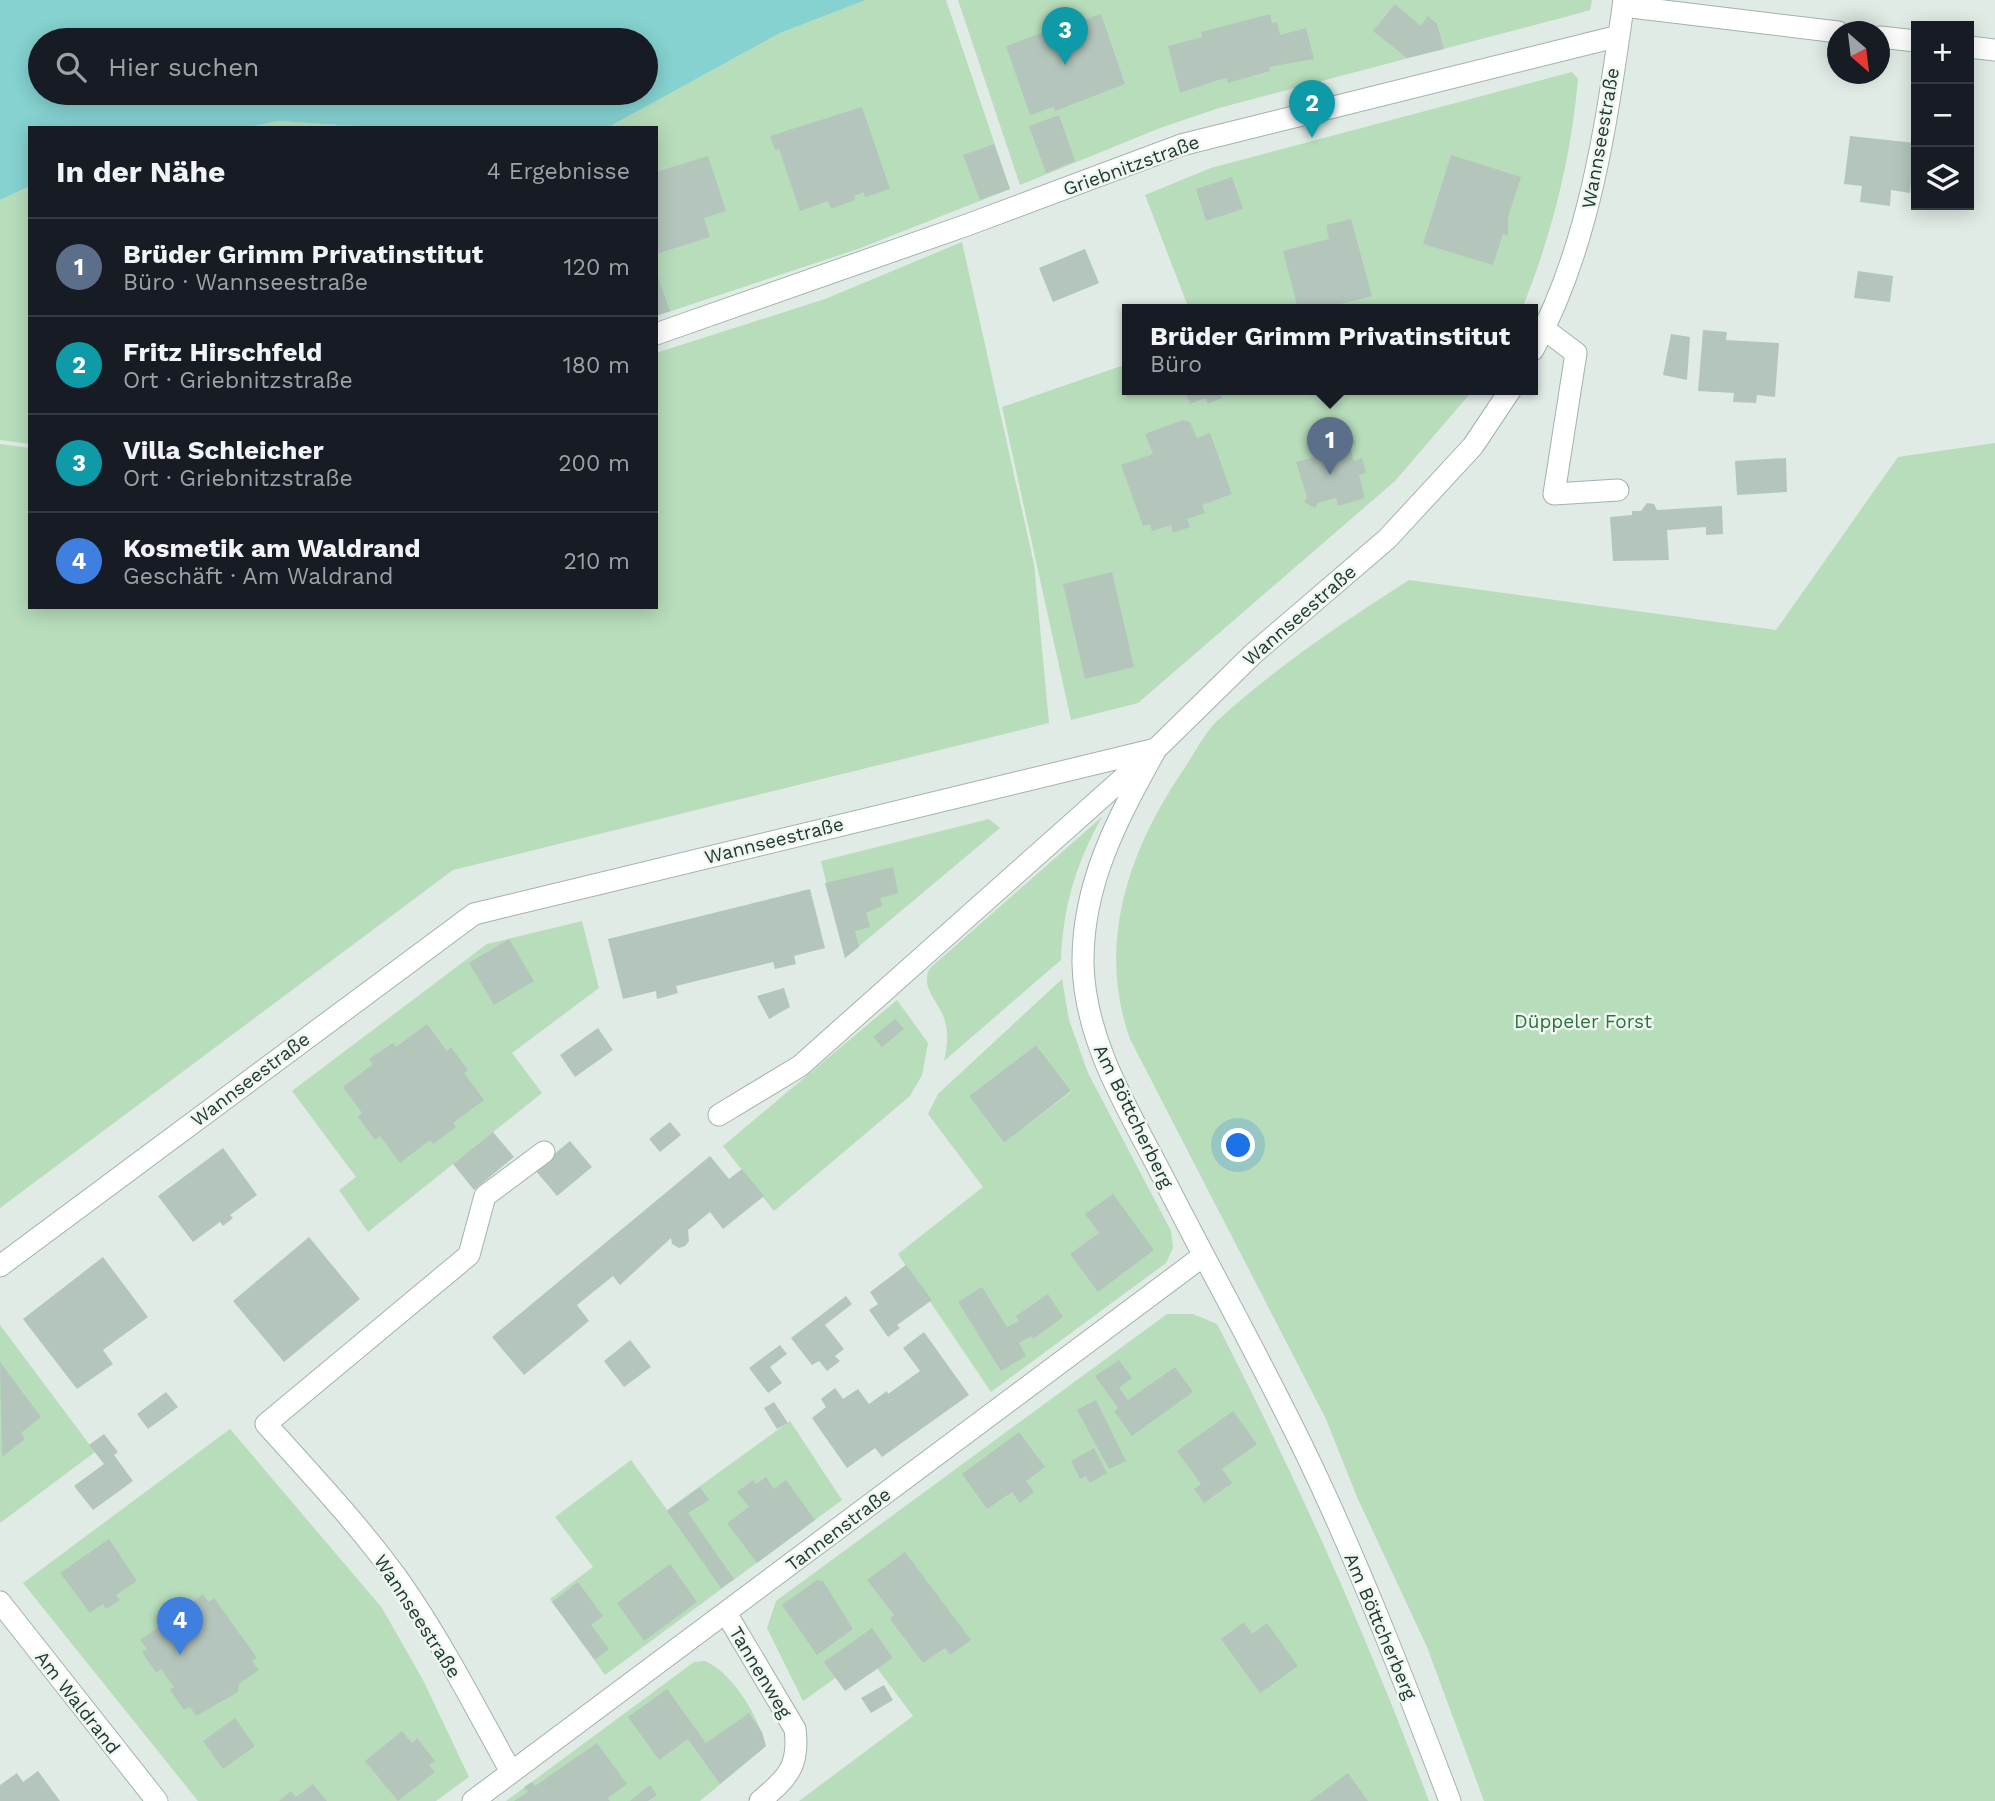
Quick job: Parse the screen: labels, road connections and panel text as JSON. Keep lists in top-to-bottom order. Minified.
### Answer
{"streets":{"street":["Wannseestraße","Griebnitzstraße","Am Böttcherberg","Tannenstraße","Tannenweg","Am Waldrand"]},"crossings":[["Wannseestraße","Griebnitzstraße"],["Wannseestraße","Am Böttcherberg"],["Wannseestraße","Tannenstraße"],["Am Böttcherberg","Tannenstraße"],["Tannenstraße","Tannenweg"]],"parks":["Düppeler Forst"],"north":"bottom right","page":{"pins":["3","2","1","4"],"map_buttons":["+","−"],"search":"Hier suchen","heading":["In der Nähe","4 Ergebnisse"],"list":[{"mark":"1","name":"Brüder Grimm Privatinstitut","note":"Büro · Wannseestraße","value":"120 m"},{"mark":"2","name":"Fritz Hirschfeld","note":"Ort · Griebnitzstraße","value":"180 m"},{"mark":"3","name":"Villa Schleicher","note":"Ort · Griebnitzstraße","value":"200 m"},{"mark":"4","name":"Kosmetik am Waldrand","note":"Geschäft · Am Waldrand","value":"210 m"}],"popup":["Brüder Grimm Privatinstitut","Büro"]}}
